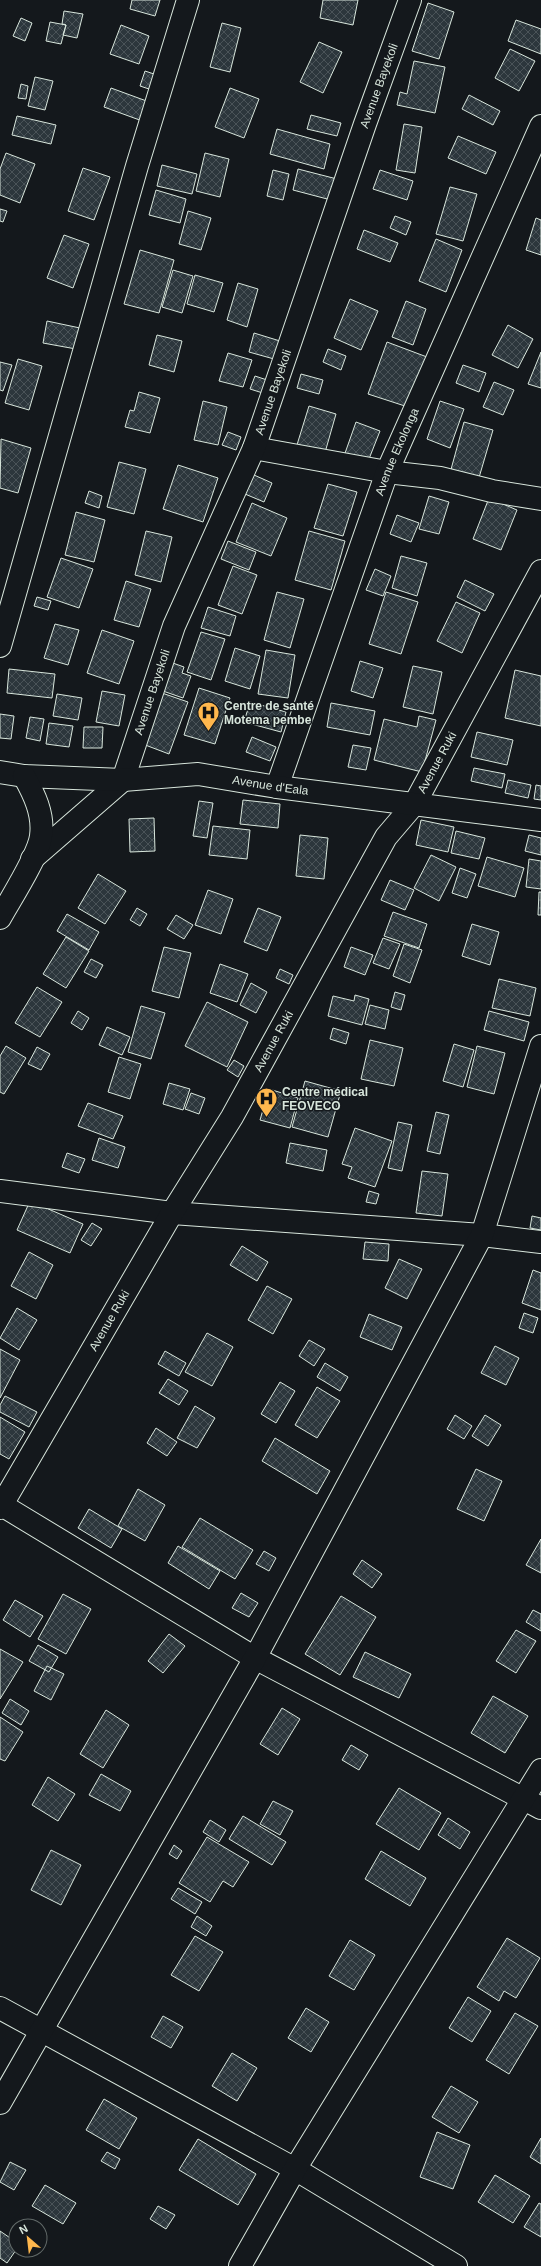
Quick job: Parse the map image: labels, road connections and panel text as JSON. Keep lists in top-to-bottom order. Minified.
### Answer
{"streets":{"street":["Avenue Bayekoli","Avenue Ekolonga","Avenue Ruki","Avenue d'Eala"]},"crossings":[["Avenue Bayekoli","Avenue d'Eala"],["Avenue Ekolonga","Avenue d'Eala"],["Avenue Ruki","Avenue d'Eala"]],"places":{"hospital":["Centre de santé Motema pembe","Centre médical FEOVECO"]},"north":"top left"}
